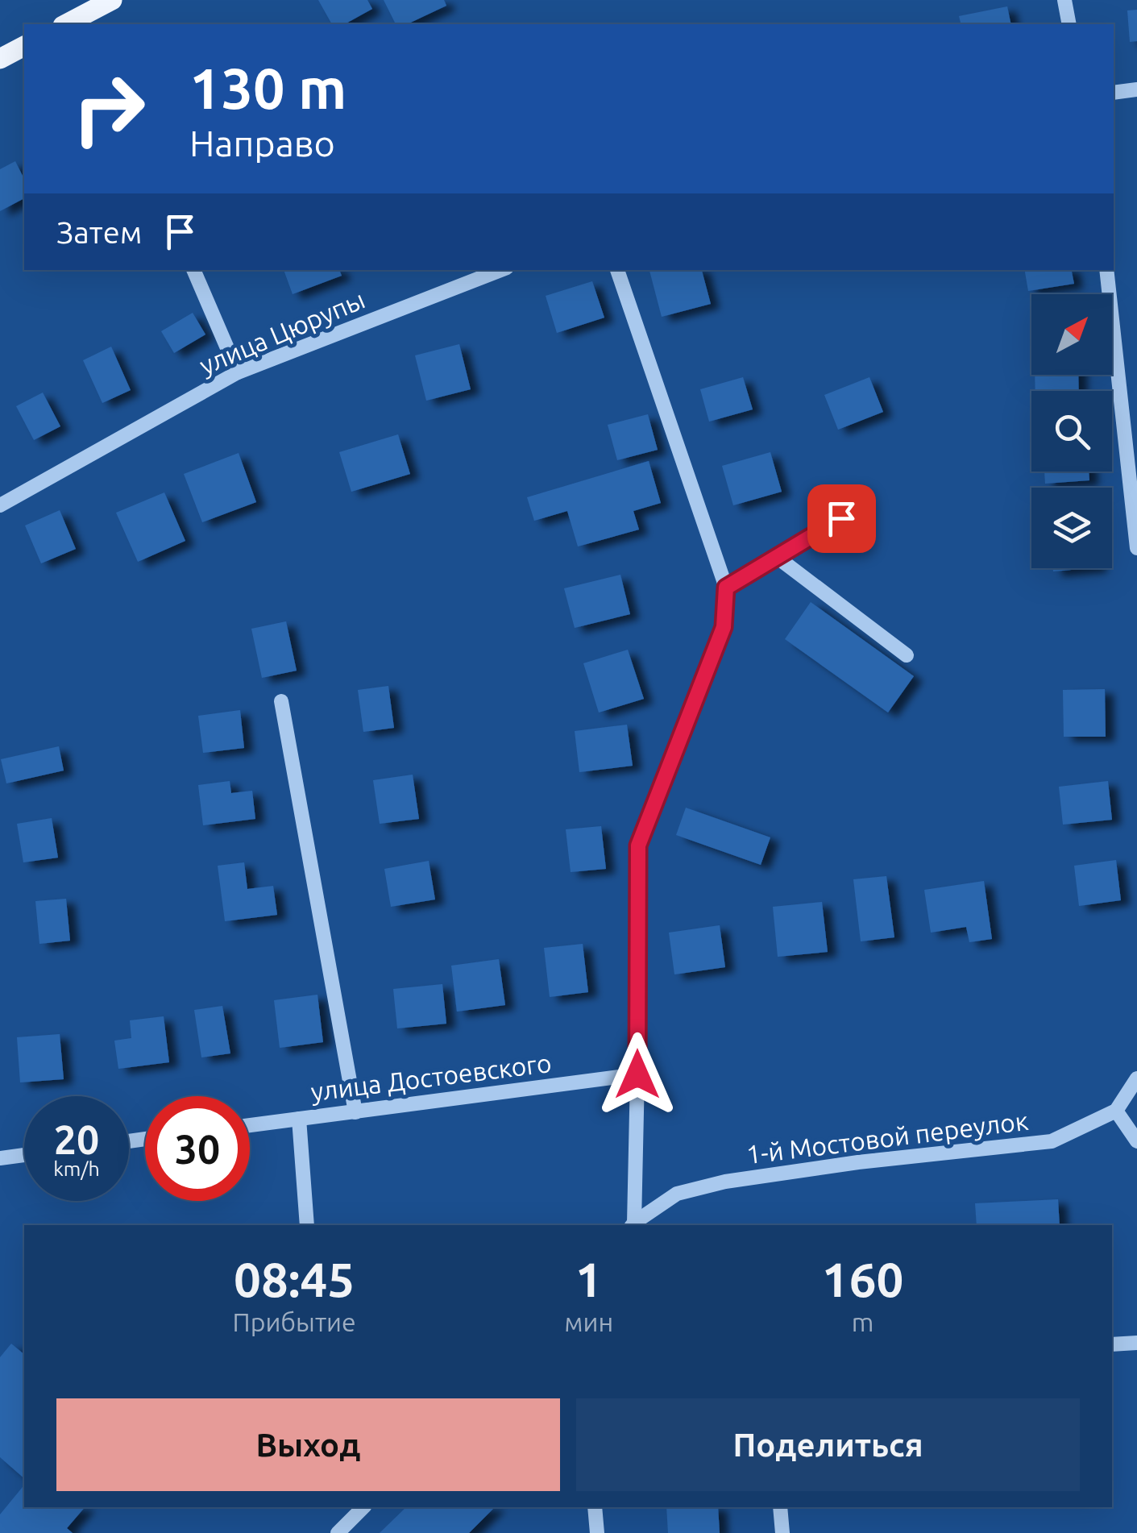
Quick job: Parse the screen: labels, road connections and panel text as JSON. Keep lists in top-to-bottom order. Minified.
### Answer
{"streets":{"street":["улица Цюрупы","улица Достоевского","1-й Мостовой переулок"]},"north":"top right","page":{"turn":["130 m","Направо"],"then":"Затем","speed":"20 km/h","limit":"30","eta":["08:45","Прибытие","1","мин","160","m"],"buttons":["Выход","Поделиться"]}}
